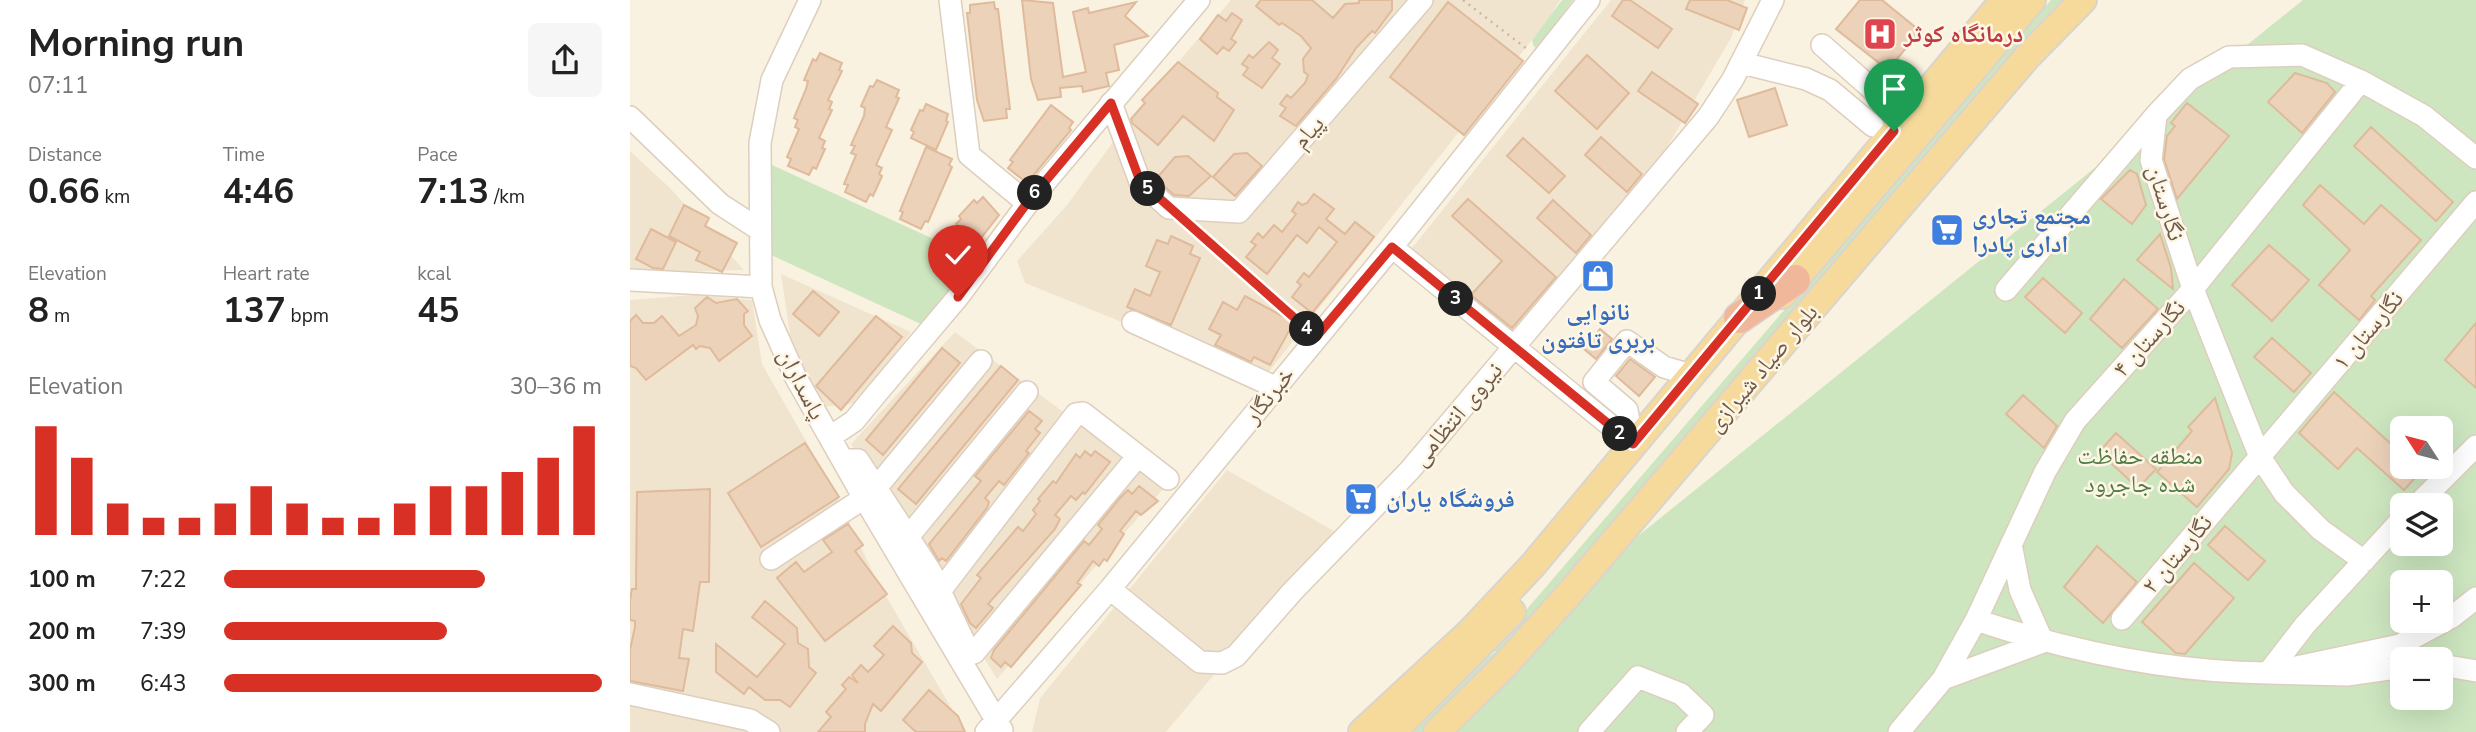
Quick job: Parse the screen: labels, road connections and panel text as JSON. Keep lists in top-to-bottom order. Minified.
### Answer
{"streets":{"main road":["بلوار صیاد شیرازی"],"street":["پیام","نگارستان","نگارستان ۱","نگارستان ۴","پاسداران","خبرنگار","نیروی انتظامی","نگارستان ۲"]},"crossings":[["نگارستان","نگارستان ۱"],["نگارستان","نگارستان ۴"],["نگارستان","نگارستان ۲"],["نگارستان ۱","نگارستان ۲"],["پاسداران","خبرنگار"],["خبرنگار","نیروی انتظامی"]],"parks":["منطقه حفاظت شده جاجرود"],"places":{"hospital":["درمانگاه کوثر"],"supermarket":["مجتمع تجاری اداری پادرا","فروشگاه یاران"],"shop":["نانوایی بربری تافتون"]},"north":"top left","page":{"heading":["Morning run","07:11"],"stats":[["Distance","0.66 km"],["Time","4:46"],["Pace","7:13 /km"],["Elevation","8 m"],["Heart rate","137 bpm"],["kcal","45"]],"pins":["5","6","1","3","4","2"],"chart":["Elevation","30–36 m"],"map_buttons":["+","−"],"list":[{"name":"100 m","note":"7:22"},{"name":"200 m","note":"7:39"},{"name":"300 m","note":"6:43"}]}}
